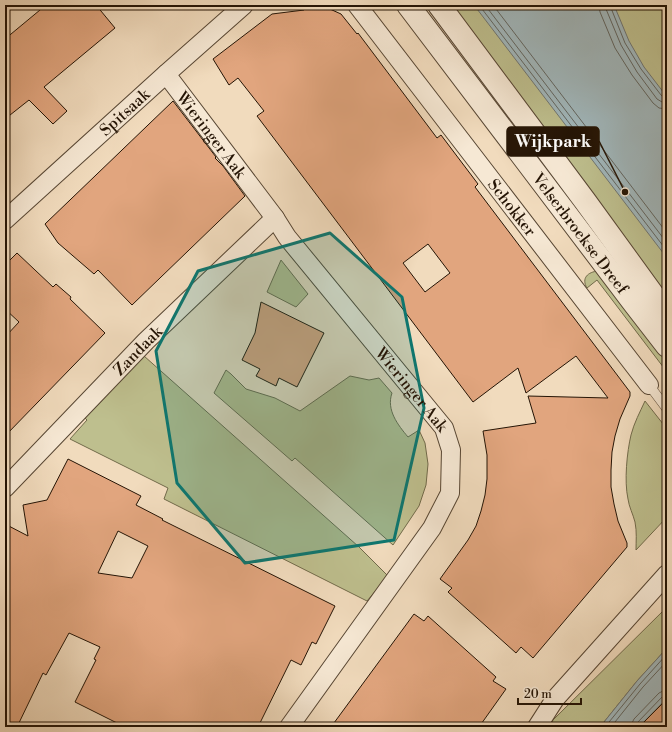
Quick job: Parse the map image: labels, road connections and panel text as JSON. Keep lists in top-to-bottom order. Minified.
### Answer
{"streets":{"street":["Spitsaak","Wieringer Aak","Schokker","Velserbroekse Dreef","Zandaak"]},"crossings":[["Spitsaak","Wieringer Aak"],["Wieringer Aak","Zandaak"]],"places":["Wijkpark"],"scale_bar":"20 m"}
